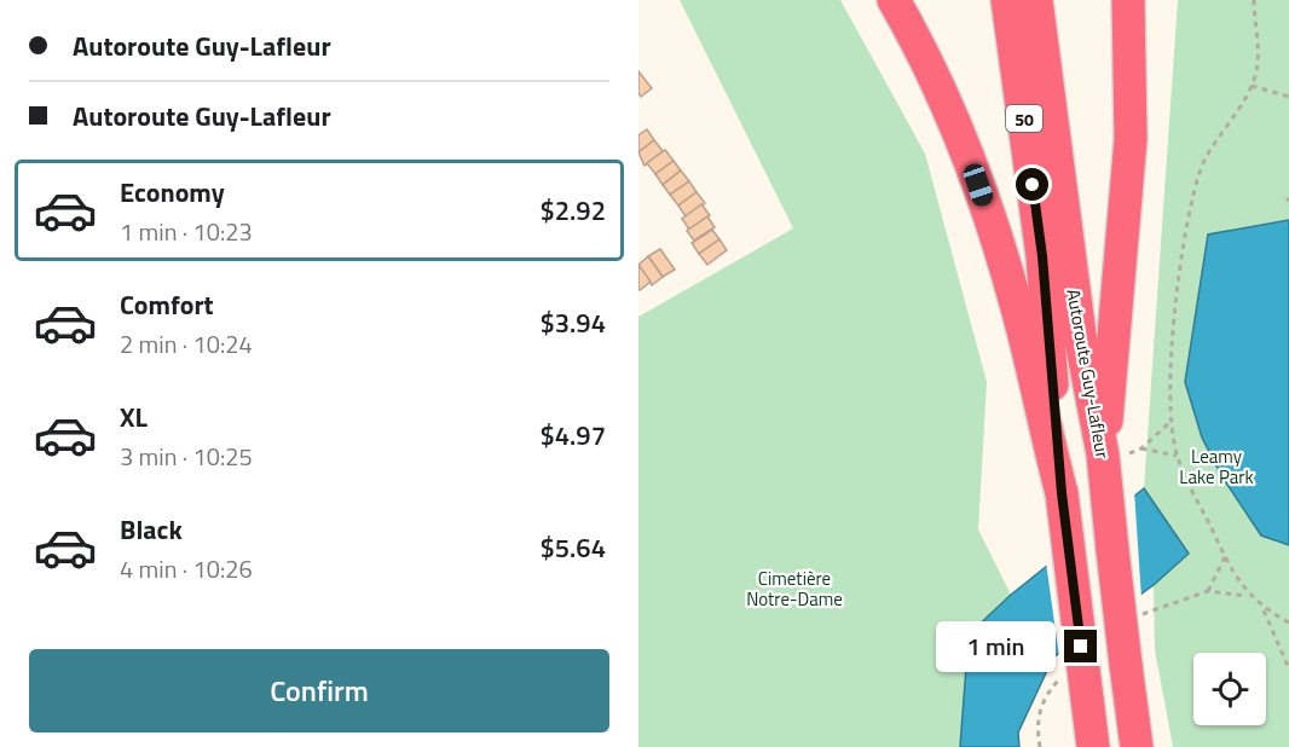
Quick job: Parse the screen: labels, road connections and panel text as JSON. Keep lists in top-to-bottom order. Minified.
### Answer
{"streets":{"highway":["50","Autoroute Guy-Lafleur"]},"parks":["Leamy Lake Park","Cimetière Notre-Dame"],"page":{"banner":["Autoroute Guy-Lafleur","Autoroute Guy-Lafleur"],"list":[{"name":"Economy","note":"1 min · 10:23","value":"$2.92"},{"name":"Comfort","note":"2 min · 10:24","value":"$3.94"},{"name":"XL","note":"3 min · 10:25","value":"$4.97"},{"name":"Black","note":"4 min · 10:26","value":"$5.64"}],"bubble":"1 min","buttons":"Confirm"}}
